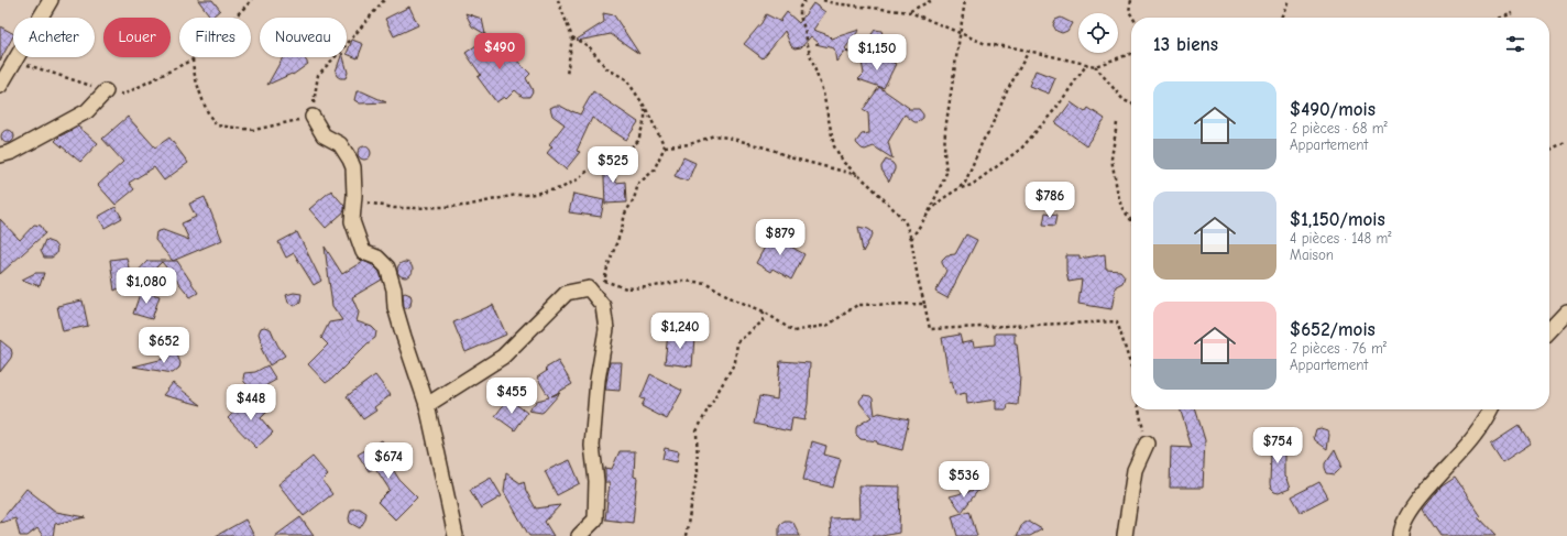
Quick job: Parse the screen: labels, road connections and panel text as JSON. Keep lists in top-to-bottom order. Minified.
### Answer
{"page":{"chip":["Acheter","Louer","Filtres","Nouveau"],"heading":"13 biens","price":["$490","$1,150","$525","$786","$879","$1,080","$1,240","$652","$455","$448","$754","$674","$536"],"list":[{"name":"$490/mois","note":"2 pièces · 68 m² · Appartement"},{"name":"$1,150/mois","note":"4 pièces · 148 m² · Maison"},{"name":"$652/mois","note":"2 pièces · 76 m² · Appartement"}]}}
